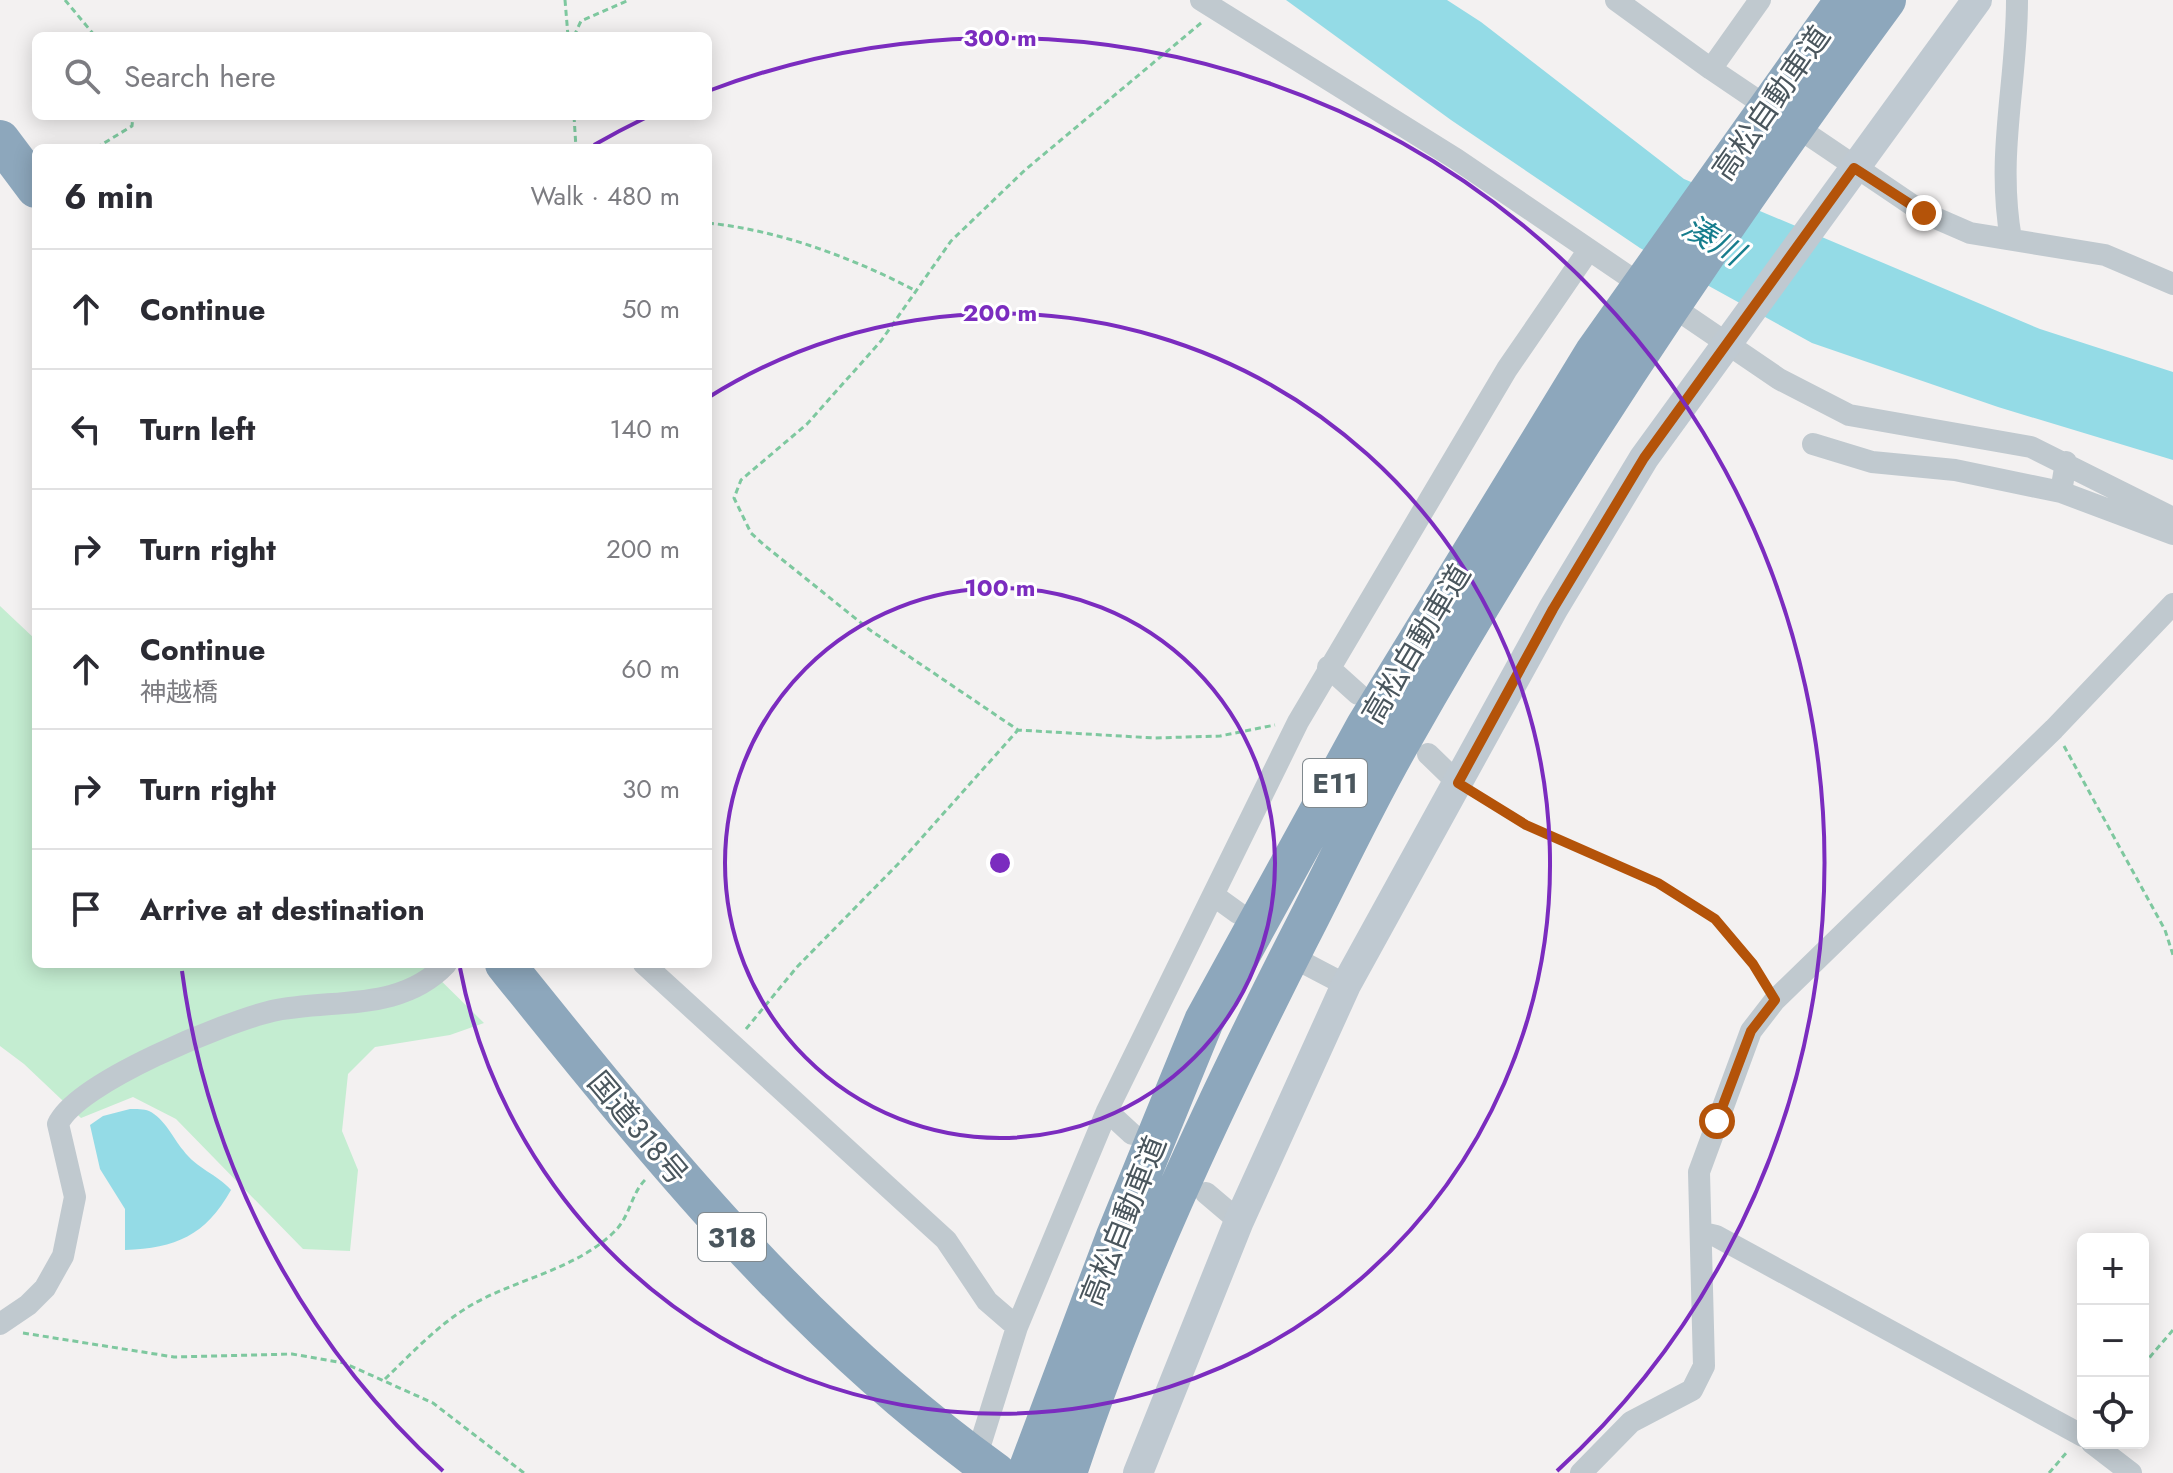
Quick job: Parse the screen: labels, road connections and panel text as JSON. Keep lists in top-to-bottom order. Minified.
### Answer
{"streets":{"highway":["高松自動車道","E11","国道318号","318"]},"water":["湊川"],"page":{"search":"Search here","heading":["6 min","Walk · 480 m"],"list":[["Continue","50 m"],["Turn left","140 m"],["Turn right","200 m"],["Continue","神越橋","60 m"],["Turn right","30 m"],"Arrive at destination"],"map_buttons":["+","−"]},"rings":["300 m","200 m","100 m"]}
